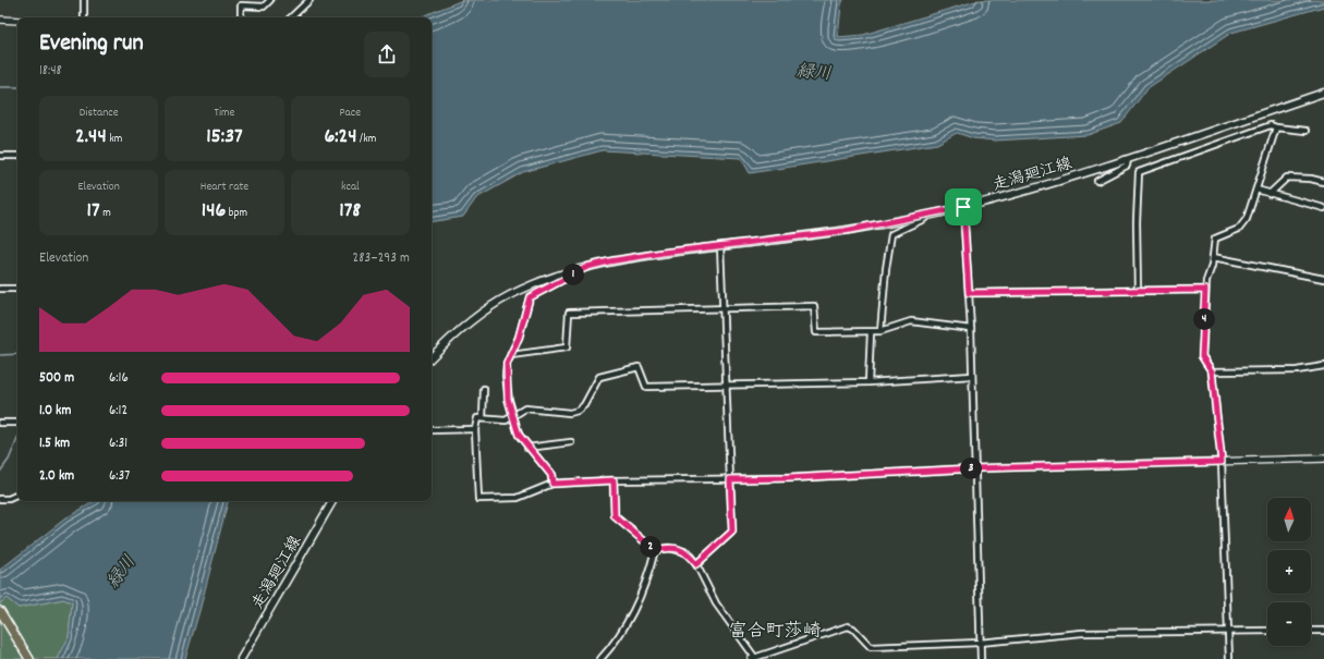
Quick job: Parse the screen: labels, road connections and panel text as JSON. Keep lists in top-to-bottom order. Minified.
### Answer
{"streets":{"main road":["走潟廻江線"]},"districts":["富合町莎崎"],"water":["緑川"],"north":"top","page":{"heading":["Evening run","18:48"],"stats":[["Distance","2.44 km"],["Time","15:37"],["Pace","6:24 /km"],["Elevation","17 m"],["Heart rate","146 bpm"],["kcal","178"]],"chart":["Elevation","283–293 m"],"pins":["1","4","3","2"],"list":[{"name":"500 m","note":"6:16"},{"name":"1.0 km","note":"6:12"},{"name":"1.5 km","note":"6:31"},{"name":"2.0 km","note":"6:37"}],"map_buttons":["+","−"]}}
